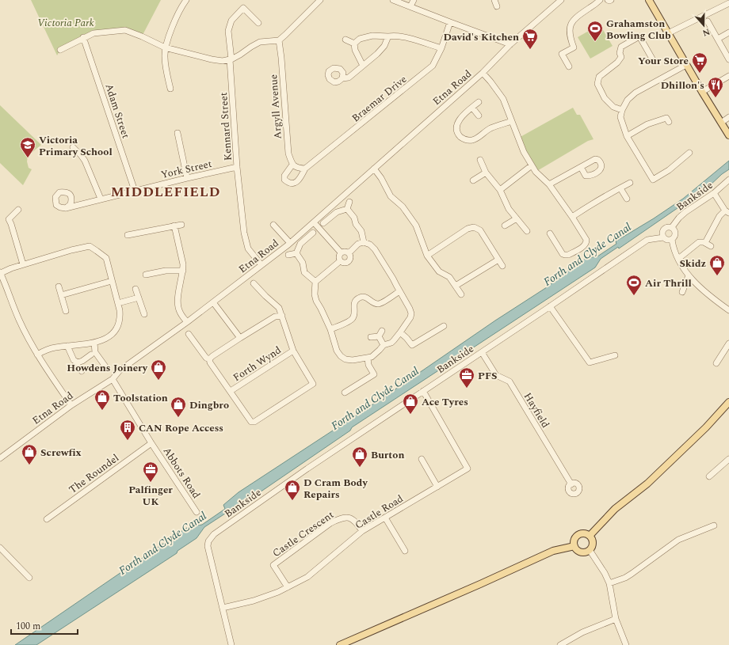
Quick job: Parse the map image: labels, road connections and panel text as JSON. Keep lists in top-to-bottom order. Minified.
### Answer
{"streets":{"street":["Etna Road","Braemar Drive","Argyll Avenue","Adam Street","Kennard Street","York Street","Bankside","Forth Wynd","Hayfield","Abbots Road","The Roundel","Castle Road","Castle Crescent"]},"crossings":[["Etna Road","Kennard Street"],["Etna Road","Abbots Road"],["Braemar Drive","Argyll Avenue"],["Adam Street","York Street"],["Kennard Street","York Street"],["Bankside","Hayfield"],["Bankside","Castle Road"],["Abbots Road","The Roundel"],["Castle Road","Castle Crescent"]],"districts":["MIDDLEFIELD"],"water":["Forth and Clyde Canal"],"parks":["Victoria Park"],"places":{"sports":["Grahamston Bowling Club","Air Thrill"],"supermarket":["David's Kitchen","Your Store"],"restaurant":["Dhillon's"],"school or university":["Victoria Primary School"],"shop":["Skidz","Howdens Joinery","Toolstation","Ace Tyres","Dingbro","Screwfix","Burton","D Cram Body Repairs"],"office":["PFS","Palfinger UK"],"building":["CAN Rope Access"]},"scale_bar":"100 m","north":"bottom"}
